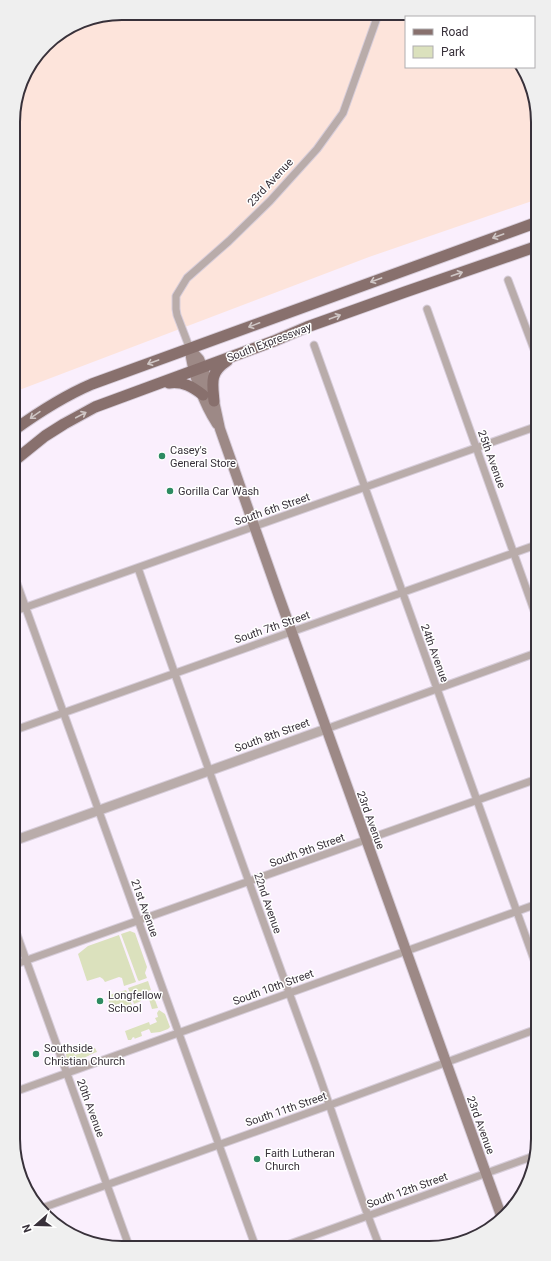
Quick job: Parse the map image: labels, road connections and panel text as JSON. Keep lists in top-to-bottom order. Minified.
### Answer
{"streets":{"main road":["23rd Avenue","South Expressway"],"street":["25th Avenue","South 6th Street","South 7th Street","24th Avenue","South 8th Street","South 9th Street","22nd Avenue","21st Avenue","South 10th Street","20th Avenue","South 11th Street","South 12th Street"]},"crossings":[["23rd Avenue","South Expressway"],["23rd Avenue","South 6th Street"],["23rd Avenue","South 7th Street"],["23rd Avenue","South 8th Street"],["23rd Avenue","South 9th Street"],["23rd Avenue","South 10th Street"],["23rd Avenue","South 11th Street"],["23rd Avenue","South 12th Street"],["25th Avenue","South 6th Street"],["25th Avenue","South 7th Street"],["South 6th Street","24th Avenue"],["South 6th Street","22nd Avenue"],["South 6th Street","21st Avenue"],["South 7th Street","24th Avenue"],["South 7th Street","22nd Avenue"],["South 7th Street","21st Avenue"],["24th Avenue","South 8th Street"],["24th Avenue","South 9th Street"],["24th Avenue","South 10th Street"],["South 8th Street","22nd Avenue"],["South 8th Street","21st Avenue"],["South 9th Street","22nd Avenue"],["South 9th Street","21st Avenue"],["South 9th Street","20th Avenue"],["22nd Avenue","South 10th Street"],["22nd Avenue","South 11th Street"],["22nd Avenue","South 12th Street"],["21st Avenue","South 10th Street"],["21st Avenue","South 11th Street"],["South 10th Street","20th Avenue"],["20th Avenue","South 11th Street"]],"places":["Casey's General Store","Gorilla Car Wash","Longfellow School","Southside Christian Church","Faith Lutheran Church"],"legend":["Road","Park"],"north":"left"}
